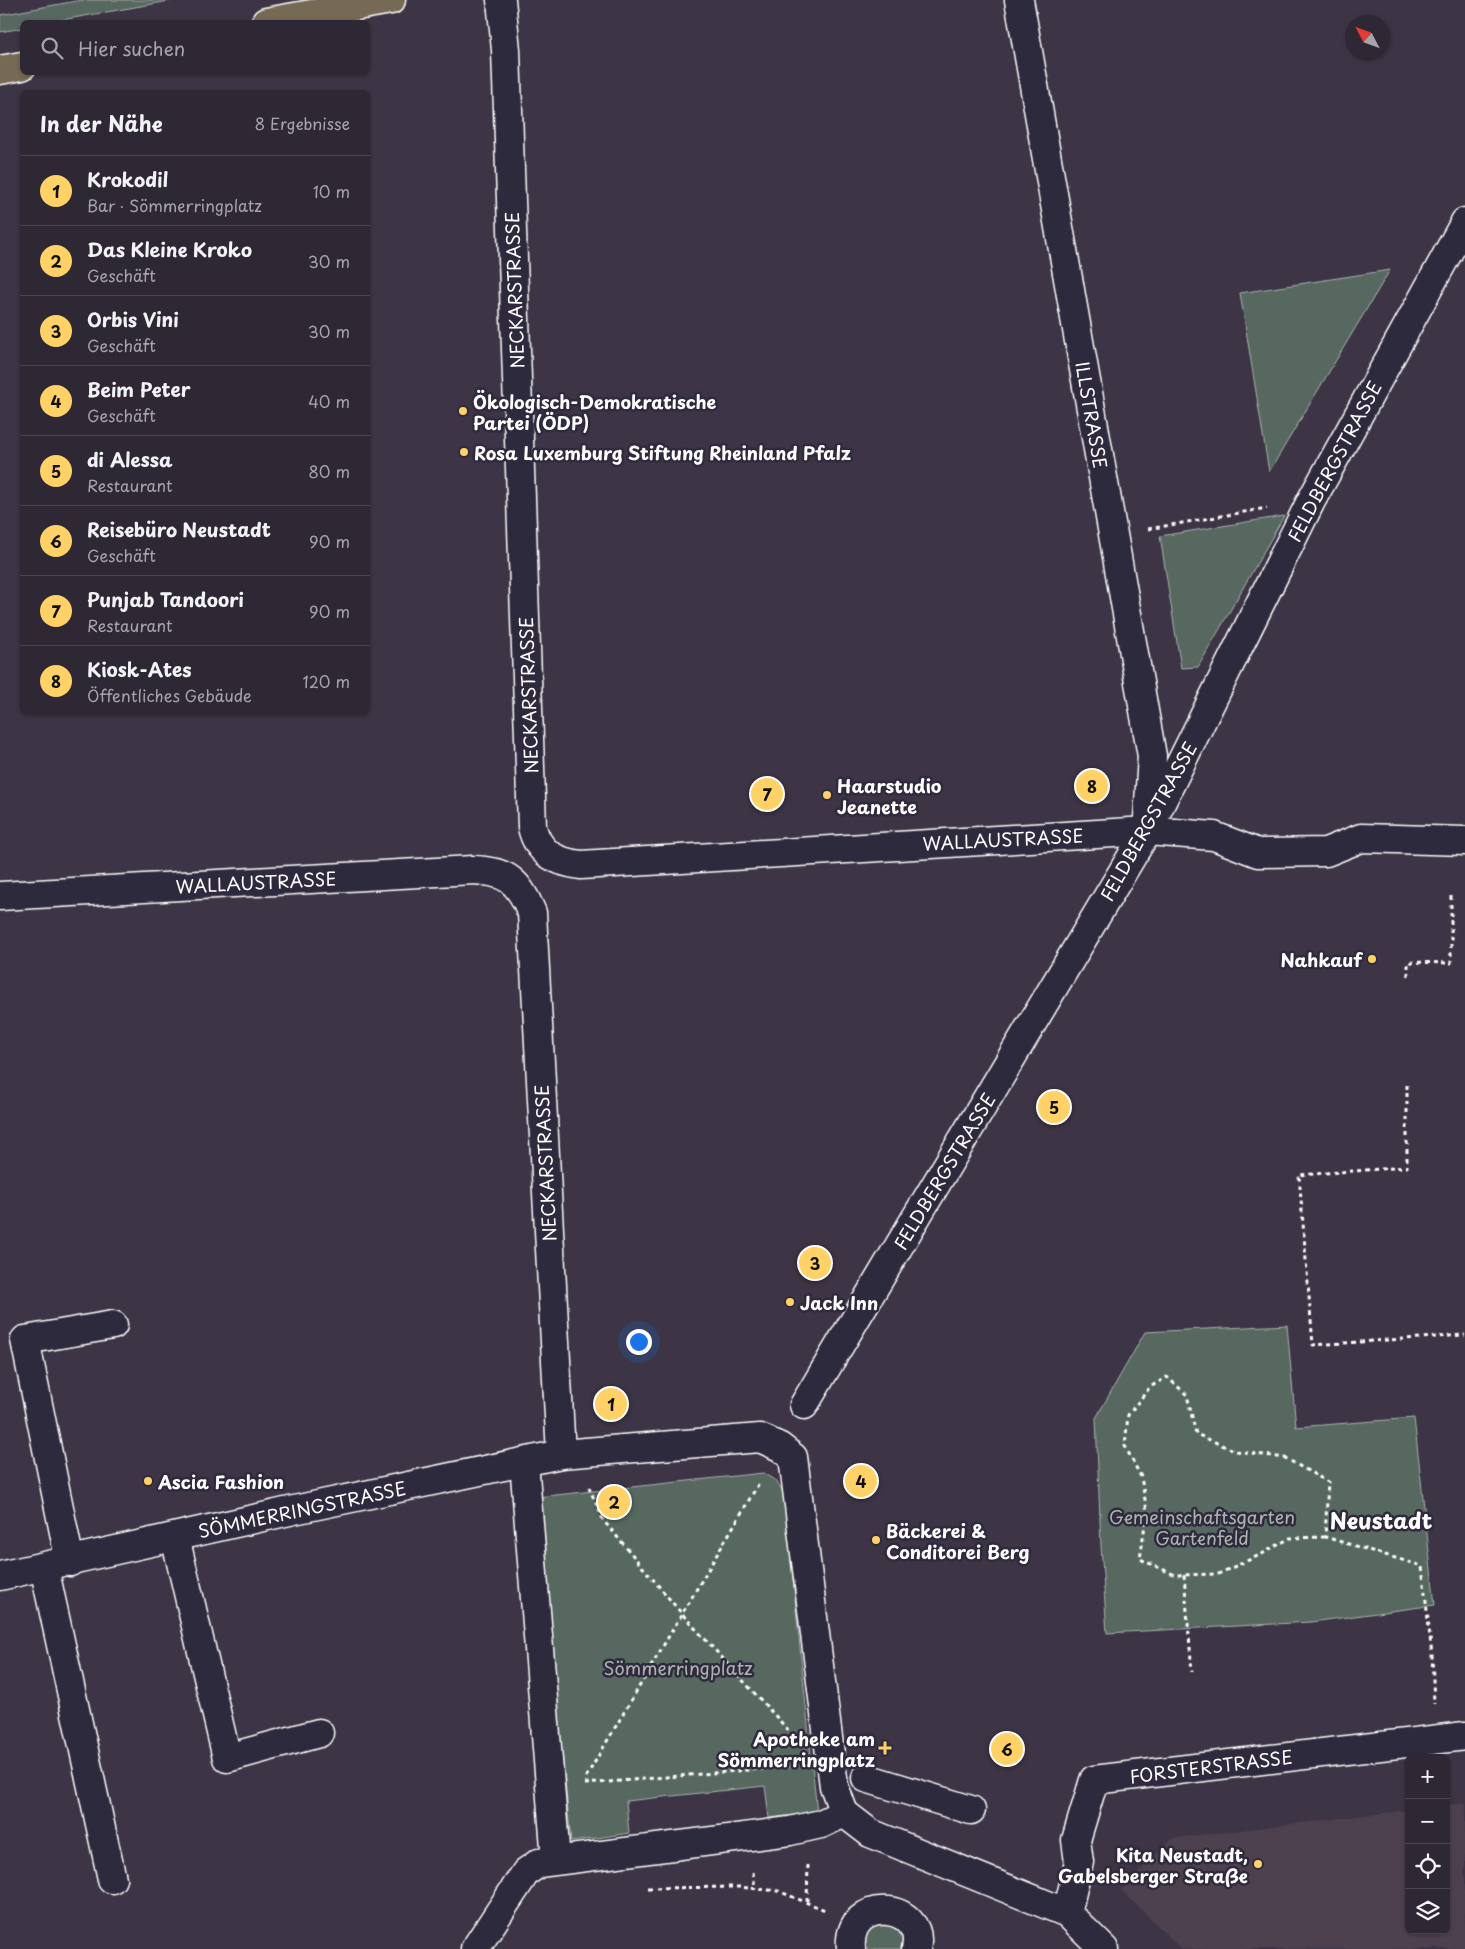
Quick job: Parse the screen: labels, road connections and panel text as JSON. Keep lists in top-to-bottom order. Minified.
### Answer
{"streets":{"street":["NECKARSTRASSE","ILLSTRASSE","FELDBERGSTRASSE","WALLAUSTRASSE","SÖMMERRINGSTRASSE","FORSTERSTRASSE"]},"crossings":[["NECKARSTRASSE","WALLAUSTRASSE"],["NECKARSTRASSE","SÖMMERRINGSTRASSE"],["ILLSTRASSE","FELDBERGSTRASSE"],["ILLSTRASSE","WALLAUSTRASSE"],["FELDBERGSTRASSE","WALLAUSTRASSE"]],"districts":["Neustadt"],"parks":["Gemeinschaftsgarten Gartenfeld","Sömmerringplatz"],"places":{"other":["Ökologisch-Demokratische Partei (ÖDP)","Rosa Luxemburg Stiftung Rheinland Pfalz","Haarstudio Jeanette","Nahkauf","Jack Inn","Ascia Fashion","Bäckerei & Conditorei Berg","Kita Neustadt, Gabelsberger Straße"],"health":["Apotheke am Sömmerringplatz"]},"north":"top left","page":{"search":"Hier suchen","heading":["In der Nähe","8 Ergebnisse"],"list":[{"mark":"1","name":"Krokodil","note":"Bar · Sömmerringplatz","value":"10 m"},{"mark":"2","name":"Das Kleine Kroko","note":"Geschäft","value":"30 m"},{"mark":"3","name":"Orbis Vini","note":"Geschäft","value":"30 m"},{"mark":"4","name":"Beim Peter","note":"Geschäft","value":"40 m"},{"mark":"5","name":"di Alessa","note":"Restaurant","value":"80 m"},{"mark":"6","name":"Reisebüro Neustadt","note":"Geschäft","value":"90 m"},{"mark":"7","name":"Punjab Tandoori","note":"Restaurant","value":"90 m"},{"mark":"8","name":"Kiosk-Ates","note":"Öffentliches Gebäude","value":"120 m"}],"pins":["8","7","5","3","1","4","2","6"],"map_buttons":["+","−"]}}
